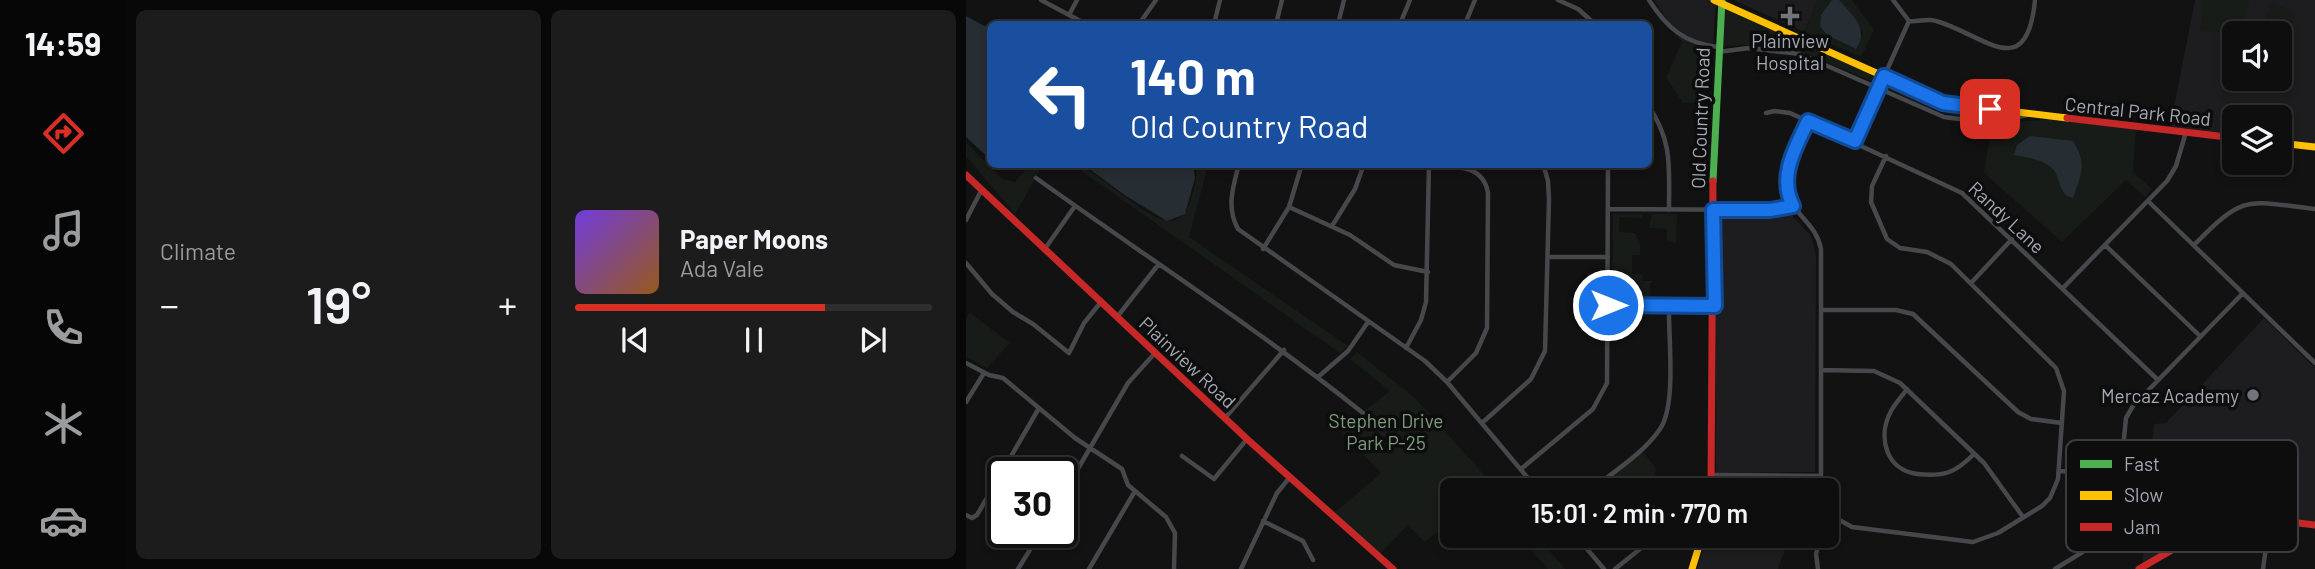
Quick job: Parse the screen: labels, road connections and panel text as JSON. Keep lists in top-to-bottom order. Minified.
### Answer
{"streets":{"main road":["Central Park Road","Old Country Road","Plainview Road"],"street":["Randy Lane"]},"crossings":[["Central Park Road","Old Country Road"]],"parks":["Stephen Drive Park P-25"],"places":{"health":["Plainview Hospital"],"other":["Mercaz Academy"]},"legend":["Fast","Slow","Jam"],"page":{"tabs":"14:59","tile":"Climate","turn":["140 m","Old Country Road"],"song":["Paper Moons","Ada Vale"],"heat":["−","19°","+"],"limit":"30","trip":"15:01 · 2 min · 770 m"}}
